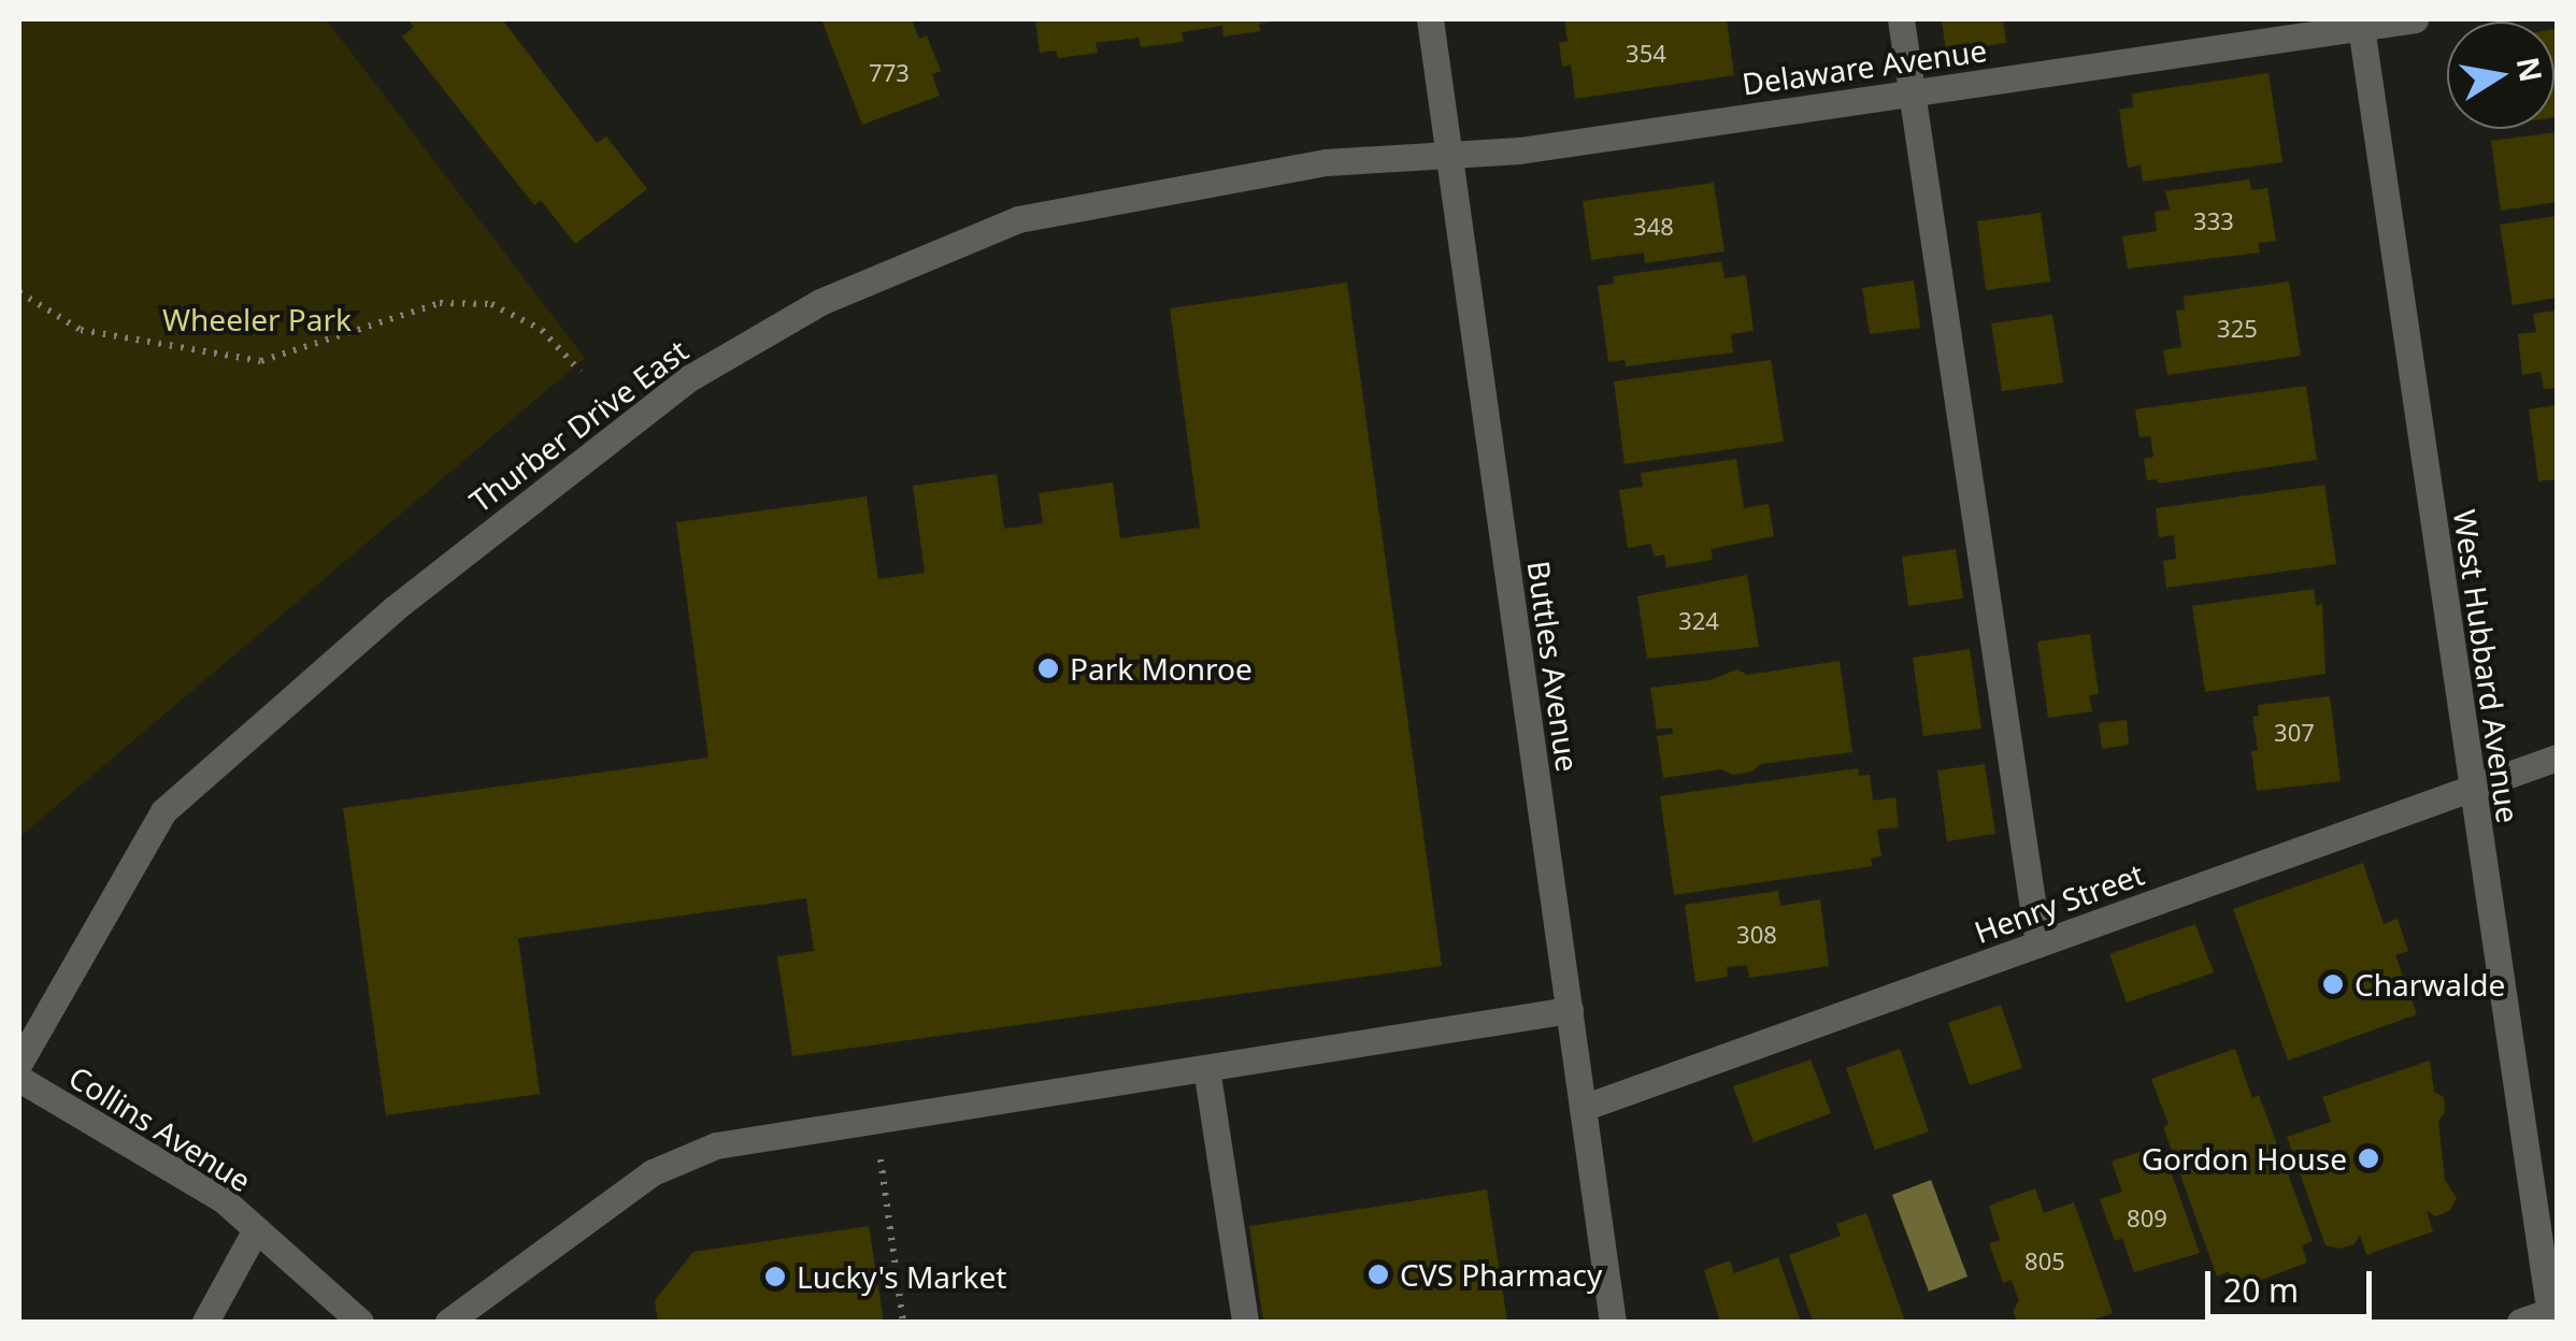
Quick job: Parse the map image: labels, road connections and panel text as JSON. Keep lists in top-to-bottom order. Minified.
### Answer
{"streets":{"street":["Delaware Avenue","Thurber Drive East","Buttles Avenue","West Hubbard Avenue","Henry Street","Collins Avenue"]},"crossings":[["Delaware Avenue","Thurber Drive East"],["Delaware Avenue","Buttles Avenue"],["Delaware Avenue","West Hubbard Avenue"],["Thurber Drive East","Buttles Avenue"],["Buttles Avenue","Henry Street"],["West Hubbard Avenue","Henry Street"]],"parks":["Wheeler Park"],"places":["Park Monroe","Charwalde","Gordon House","CVS Pharmacy","Lucky's Market"],"house_numbers":["354","773","333","348","325","324","307","308","809","805"],"scale_bar":"20 m","north":"right"}
